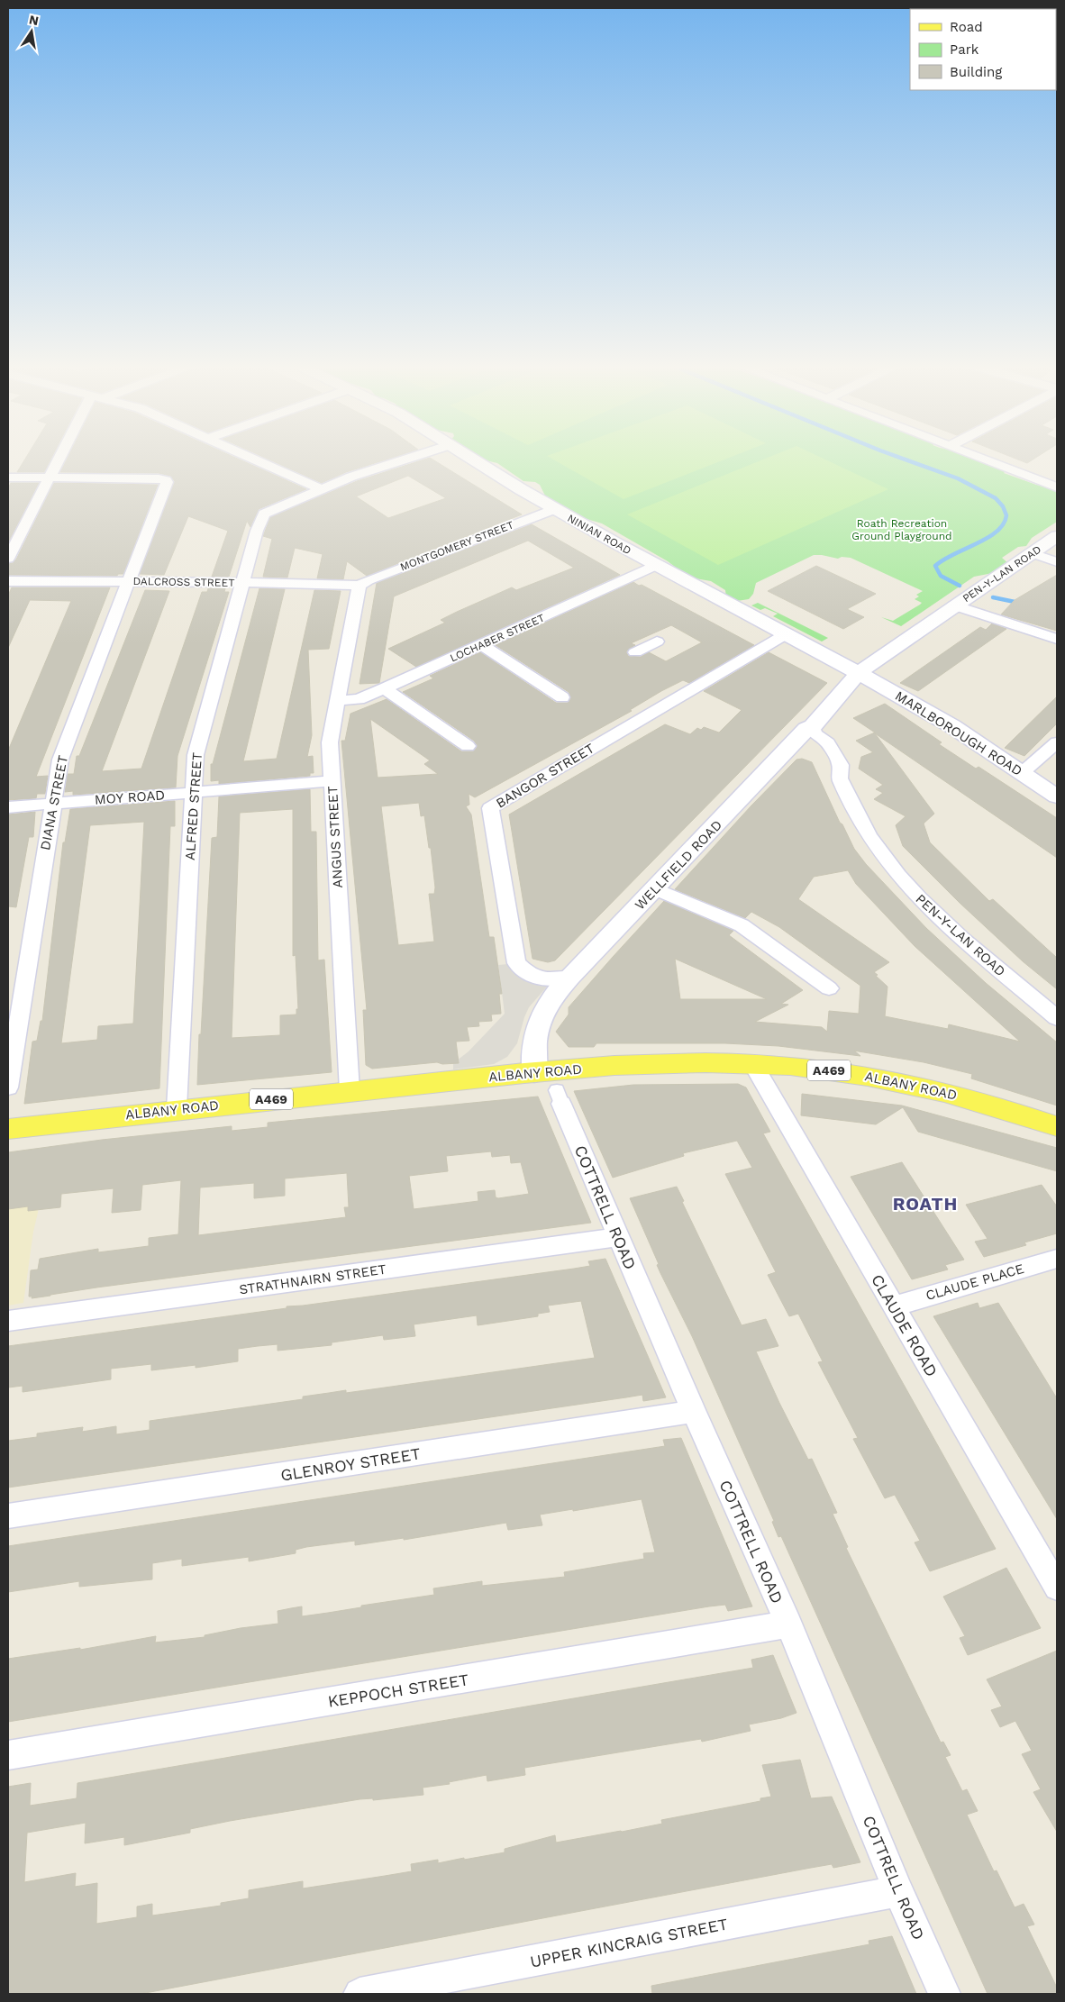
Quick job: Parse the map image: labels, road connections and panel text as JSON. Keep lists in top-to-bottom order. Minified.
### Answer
{"streets":{"main road":["A469","ALBANY ROAD"],"street":["NINIAN ROAD","MONTGOMERY STREET","PEN-Y-LAN ROAD","DALCROSS STREET","LOCHABER STREET","MARLBOROUGH ROAD","BANGOR STREET","MOY ROAD","DIANA STREET","ALFRED STREET","ANGUS STREET","WELLFIELD ROAD","COTTRELL ROAD","STRATHNAIRN STREET","CLAUDE PLACE","CLAUDE ROAD","GLENROY STREET","KEPPOCH STREET","UPPER KINCRAIG STREET"]},"crossings":[["NINIAN ROAD","MONTGOMERY STREET"],["NINIAN ROAD","PEN-Y-LAN ROAD"],["NINIAN ROAD","LOCHABER STREET"],["NINIAN ROAD","MARLBOROUGH ROAD"],["NINIAN ROAD","BANGOR STREET"],["NINIAN ROAD","WELLFIELD ROAD"],["MONTGOMERY STREET","DALCROSS STREET"],["MONTGOMERY STREET","ANGUS STREET"],["PEN-Y-LAN ROAD","MARLBOROUGH ROAD"],["PEN-Y-LAN ROAD","WELLFIELD ROAD"],["DALCROSS STREET","DIANA STREET"],["DALCROSS STREET","ALFRED STREET"],["DALCROSS STREET","ANGUS STREET"],["LOCHABER STREET","ANGUS STREET"],["MARLBOROUGH ROAD","WELLFIELD ROAD"],["BANGOR STREET","WELLFIELD ROAD"],["MOY ROAD","DIANA STREET"],["MOY ROAD","ALFRED STREET"],["MOY ROAD","ANGUS STREET"],["ALFRED STREET","ALBANY ROAD"],["ANGUS STREET","ALBANY ROAD"],["WELLFIELD ROAD","ALBANY ROAD"],["ALBANY ROAD","CLAUDE ROAD"],["COTTRELL ROAD","STRATHNAIRN STREET"],["COTTRELL ROAD","GLENROY STREET"],["COTTRELL ROAD","KEPPOCH STREET"],["COTTRELL ROAD","UPPER KINCRAIG STREET"],["CLAUDE PLACE","CLAUDE ROAD"]],"districts":["ROATH"],"parks":["Roath Recreation Ground Playground"],"legend":["Road","Park","Building"],"north":"top"}
